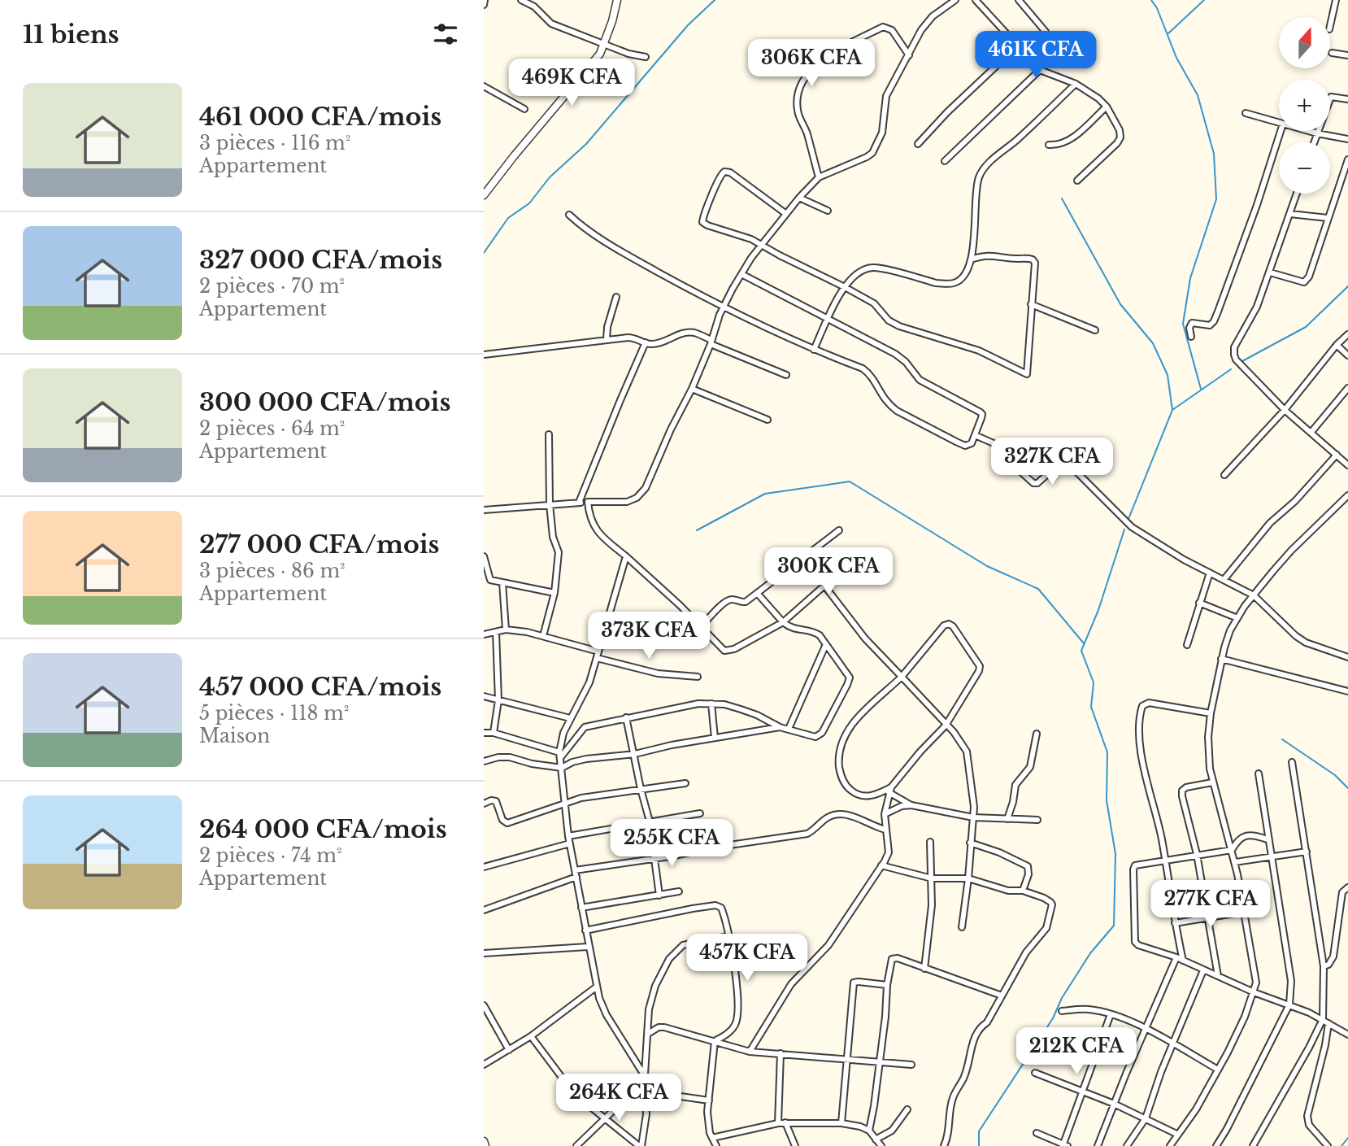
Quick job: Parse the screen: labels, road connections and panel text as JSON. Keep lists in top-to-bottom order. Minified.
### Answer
{"north":"top","page":{"heading":"11 biens","map_buttons":["+","−"],"price":["461K CFA","306K CFA","469K CFA","327K CFA","300K CFA","373K CFA","255K CFA","277K CFA","457K CFA","212K CFA","264K CFA"],"list":[{"name":"461 000 CFA/mois","note":"3 pièces · 116 m² · Appartement"},{"name":"327 000 CFA/mois","note":"2 pièces · 70 m² · Appartement"},{"name":"300 000 CFA/mois","note":"2 pièces · 64 m² · Appartement"},{"name":"277 000 CFA/mois","note":"3 pièces · 86 m² · Appartement"},{"name":"457 000 CFA/mois","note":"5 pièces · 118 m² · Maison"},{"name":"264 000 CFA/mois","note":"2 pièces · 74 m² · Appartement"}]}}
